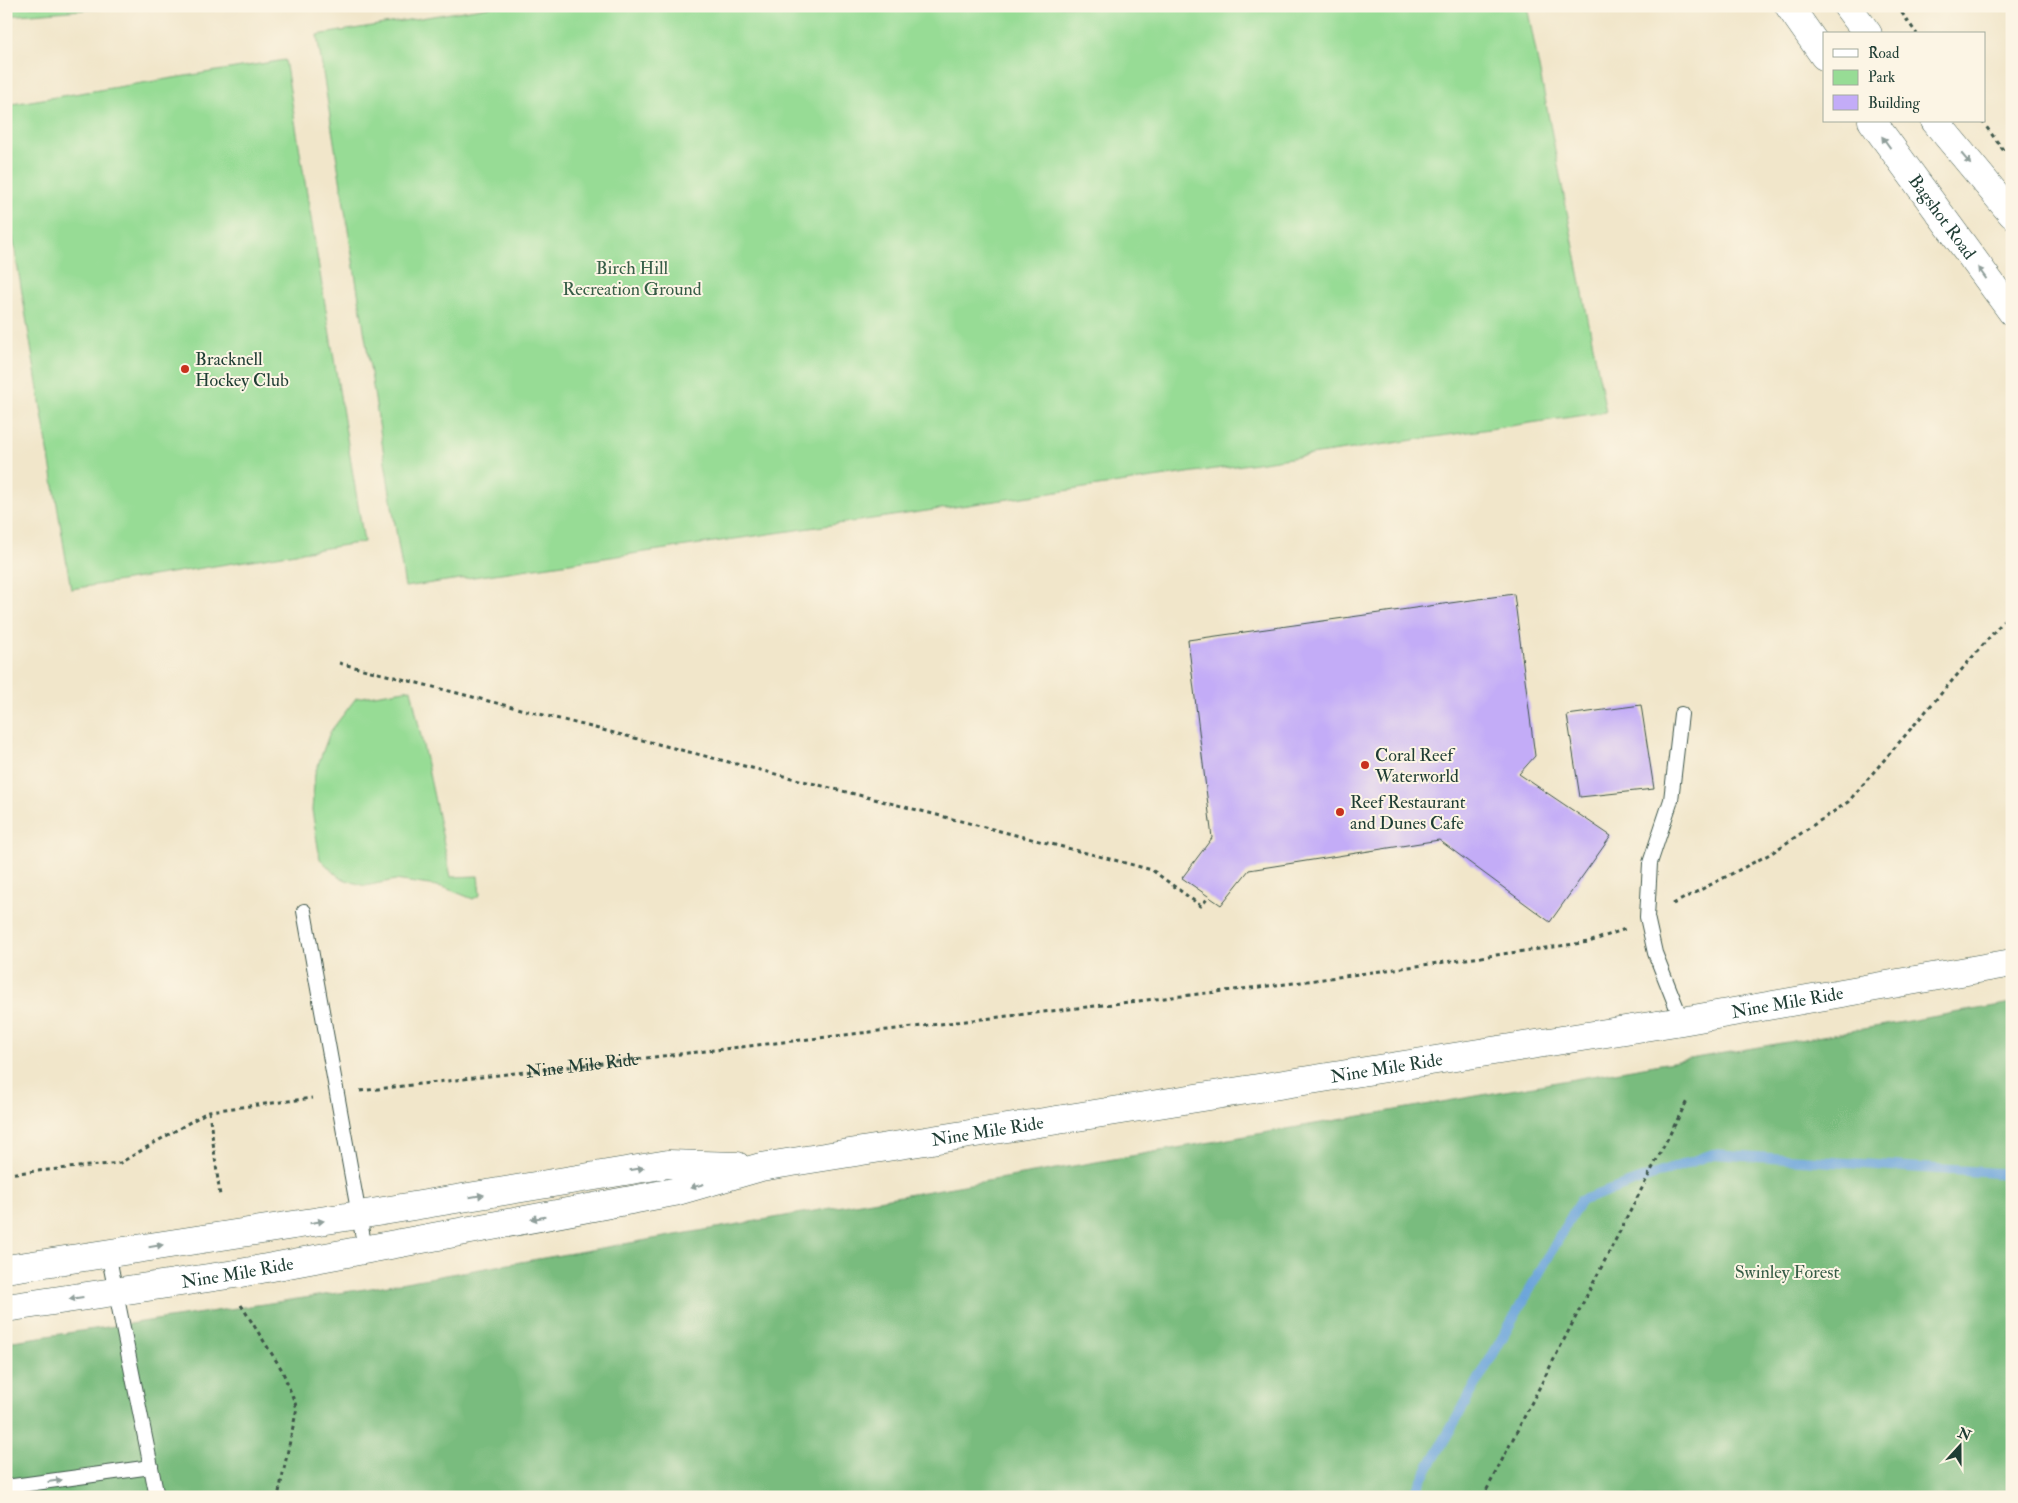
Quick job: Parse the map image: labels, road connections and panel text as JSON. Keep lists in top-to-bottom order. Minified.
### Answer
{"streets":{"main road":["Bagshot Road","Nine Mile Ride"]},"parks":["Birch Hill Recreation Ground","Swinley Forest"],"places":["Bracknell Hockey Club","Coral Reef Waterworld","Reef Restaurant and Dunes Cafe"],"legend":["Road","Park","Building"],"north":"top"}
